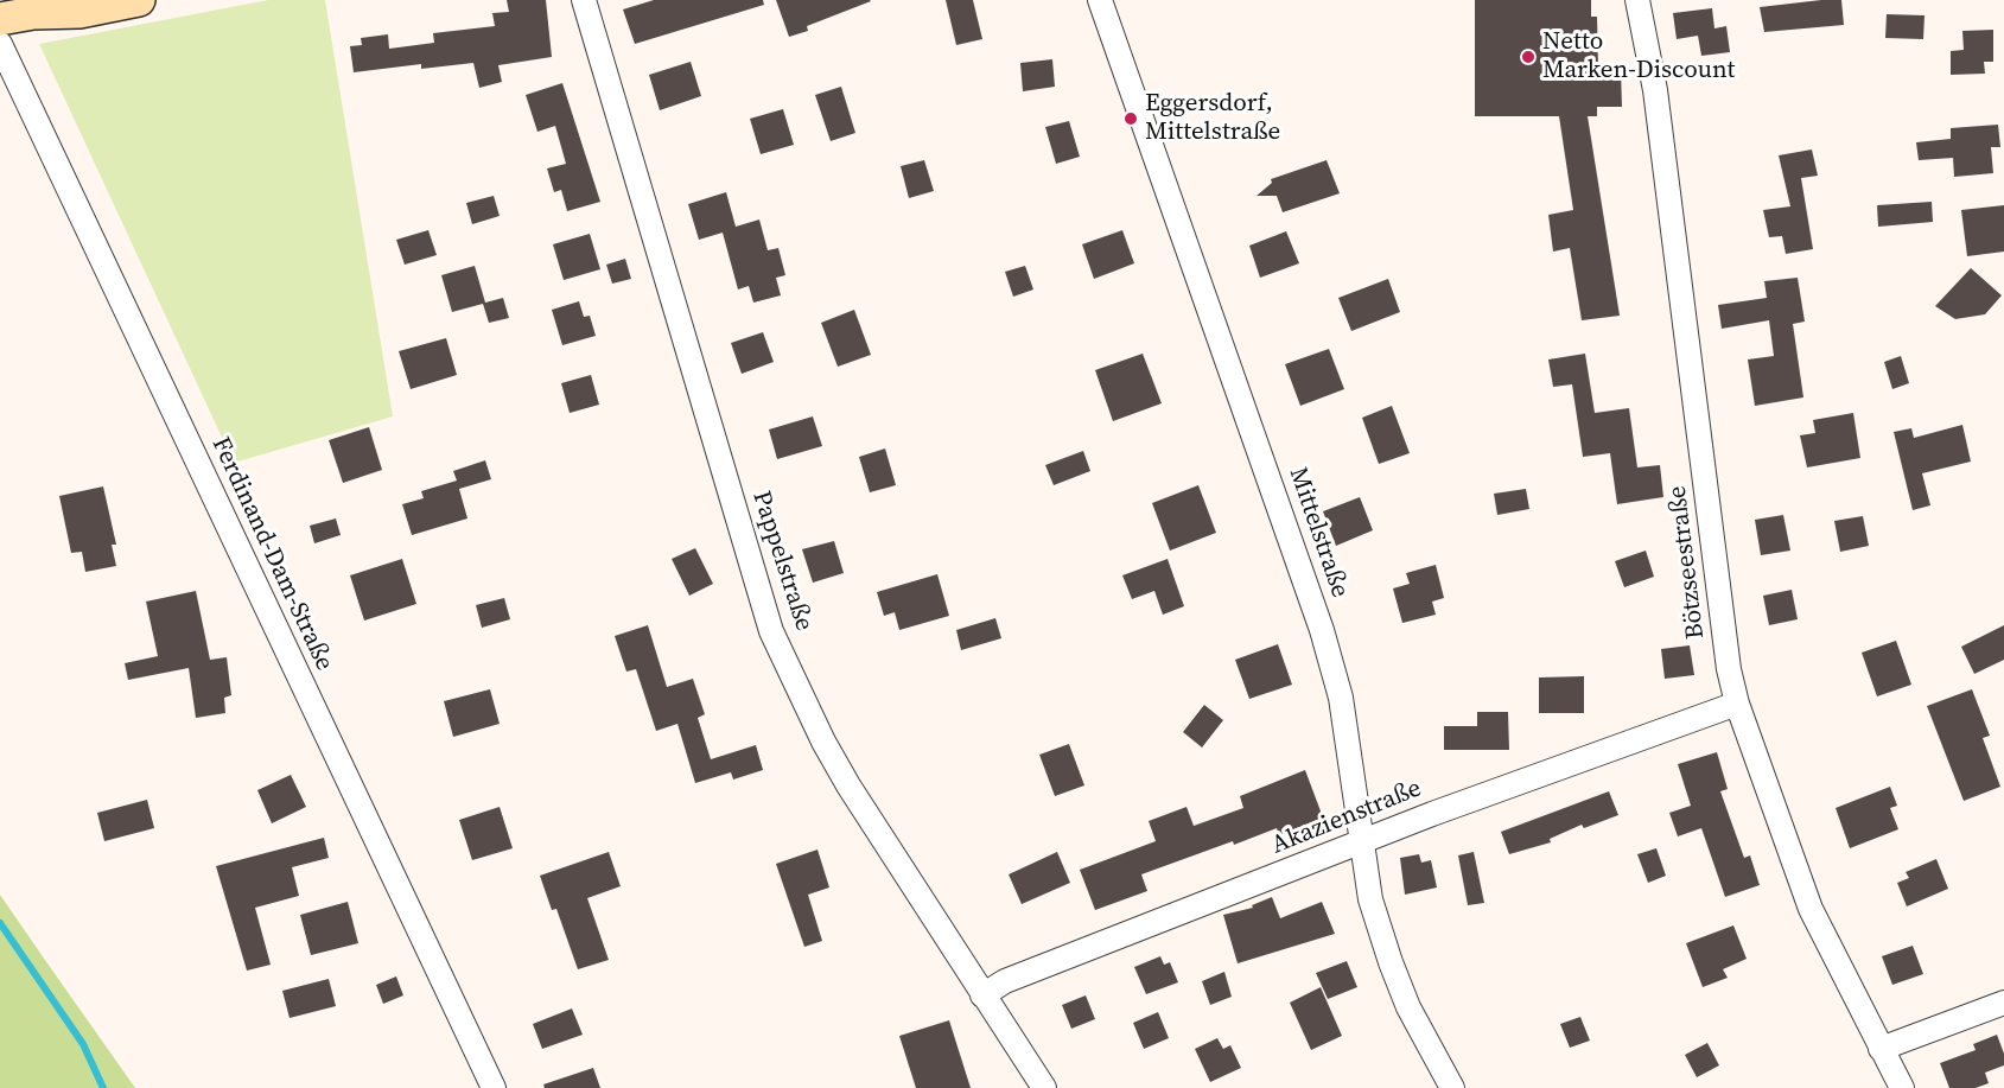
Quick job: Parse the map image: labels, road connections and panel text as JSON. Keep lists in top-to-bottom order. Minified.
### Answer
{"streets":{"street":["Mittelstraße","Ferdinand-Dam-Straße","Pappelstraße","Bötzseestraße","Akazienstraße"]},"crossings":[["Mittelstraße","Akazienstraße"],["Pappelstraße","Akazienstraße"],["Bötzseestraße","Akazienstraße"]],"places":["Netto Marken-Discount","Eggersdorf, Mittelstraße"]}
